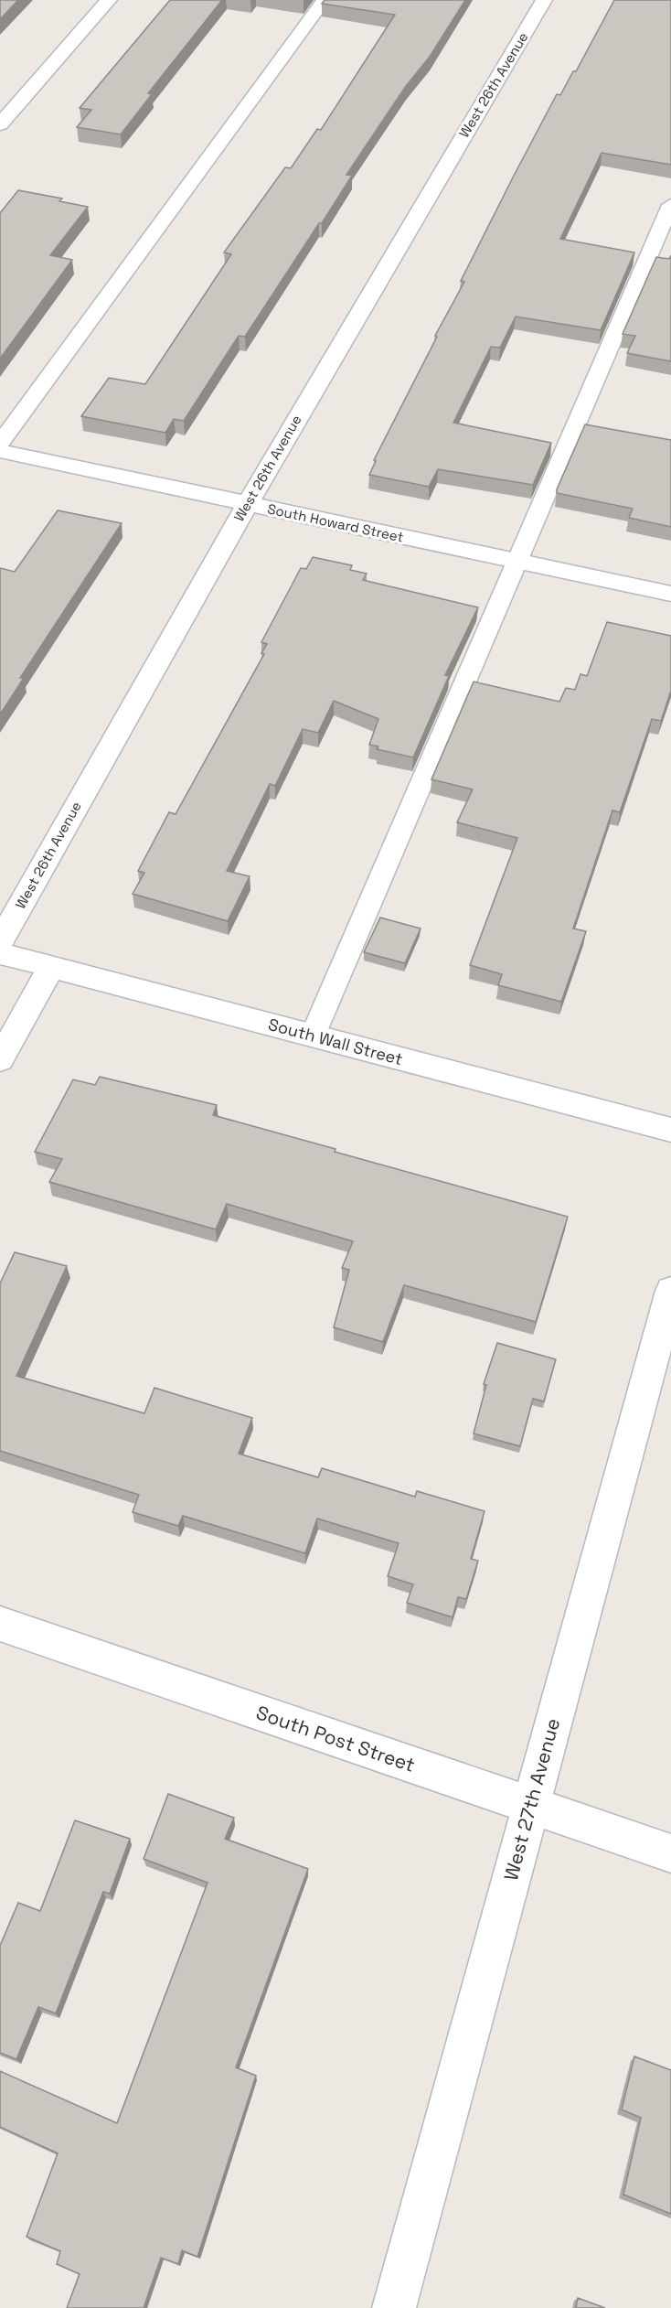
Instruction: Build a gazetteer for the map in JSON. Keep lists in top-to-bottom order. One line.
{"streets":{"street":["West 26th Avenue","South Howard Street","South Wall Street","South Post Street","West 27th Avenue"]},"crossings":[["West 26th Avenue","South Howard Street"],["South Post Street","West 27th Avenue"]]}
